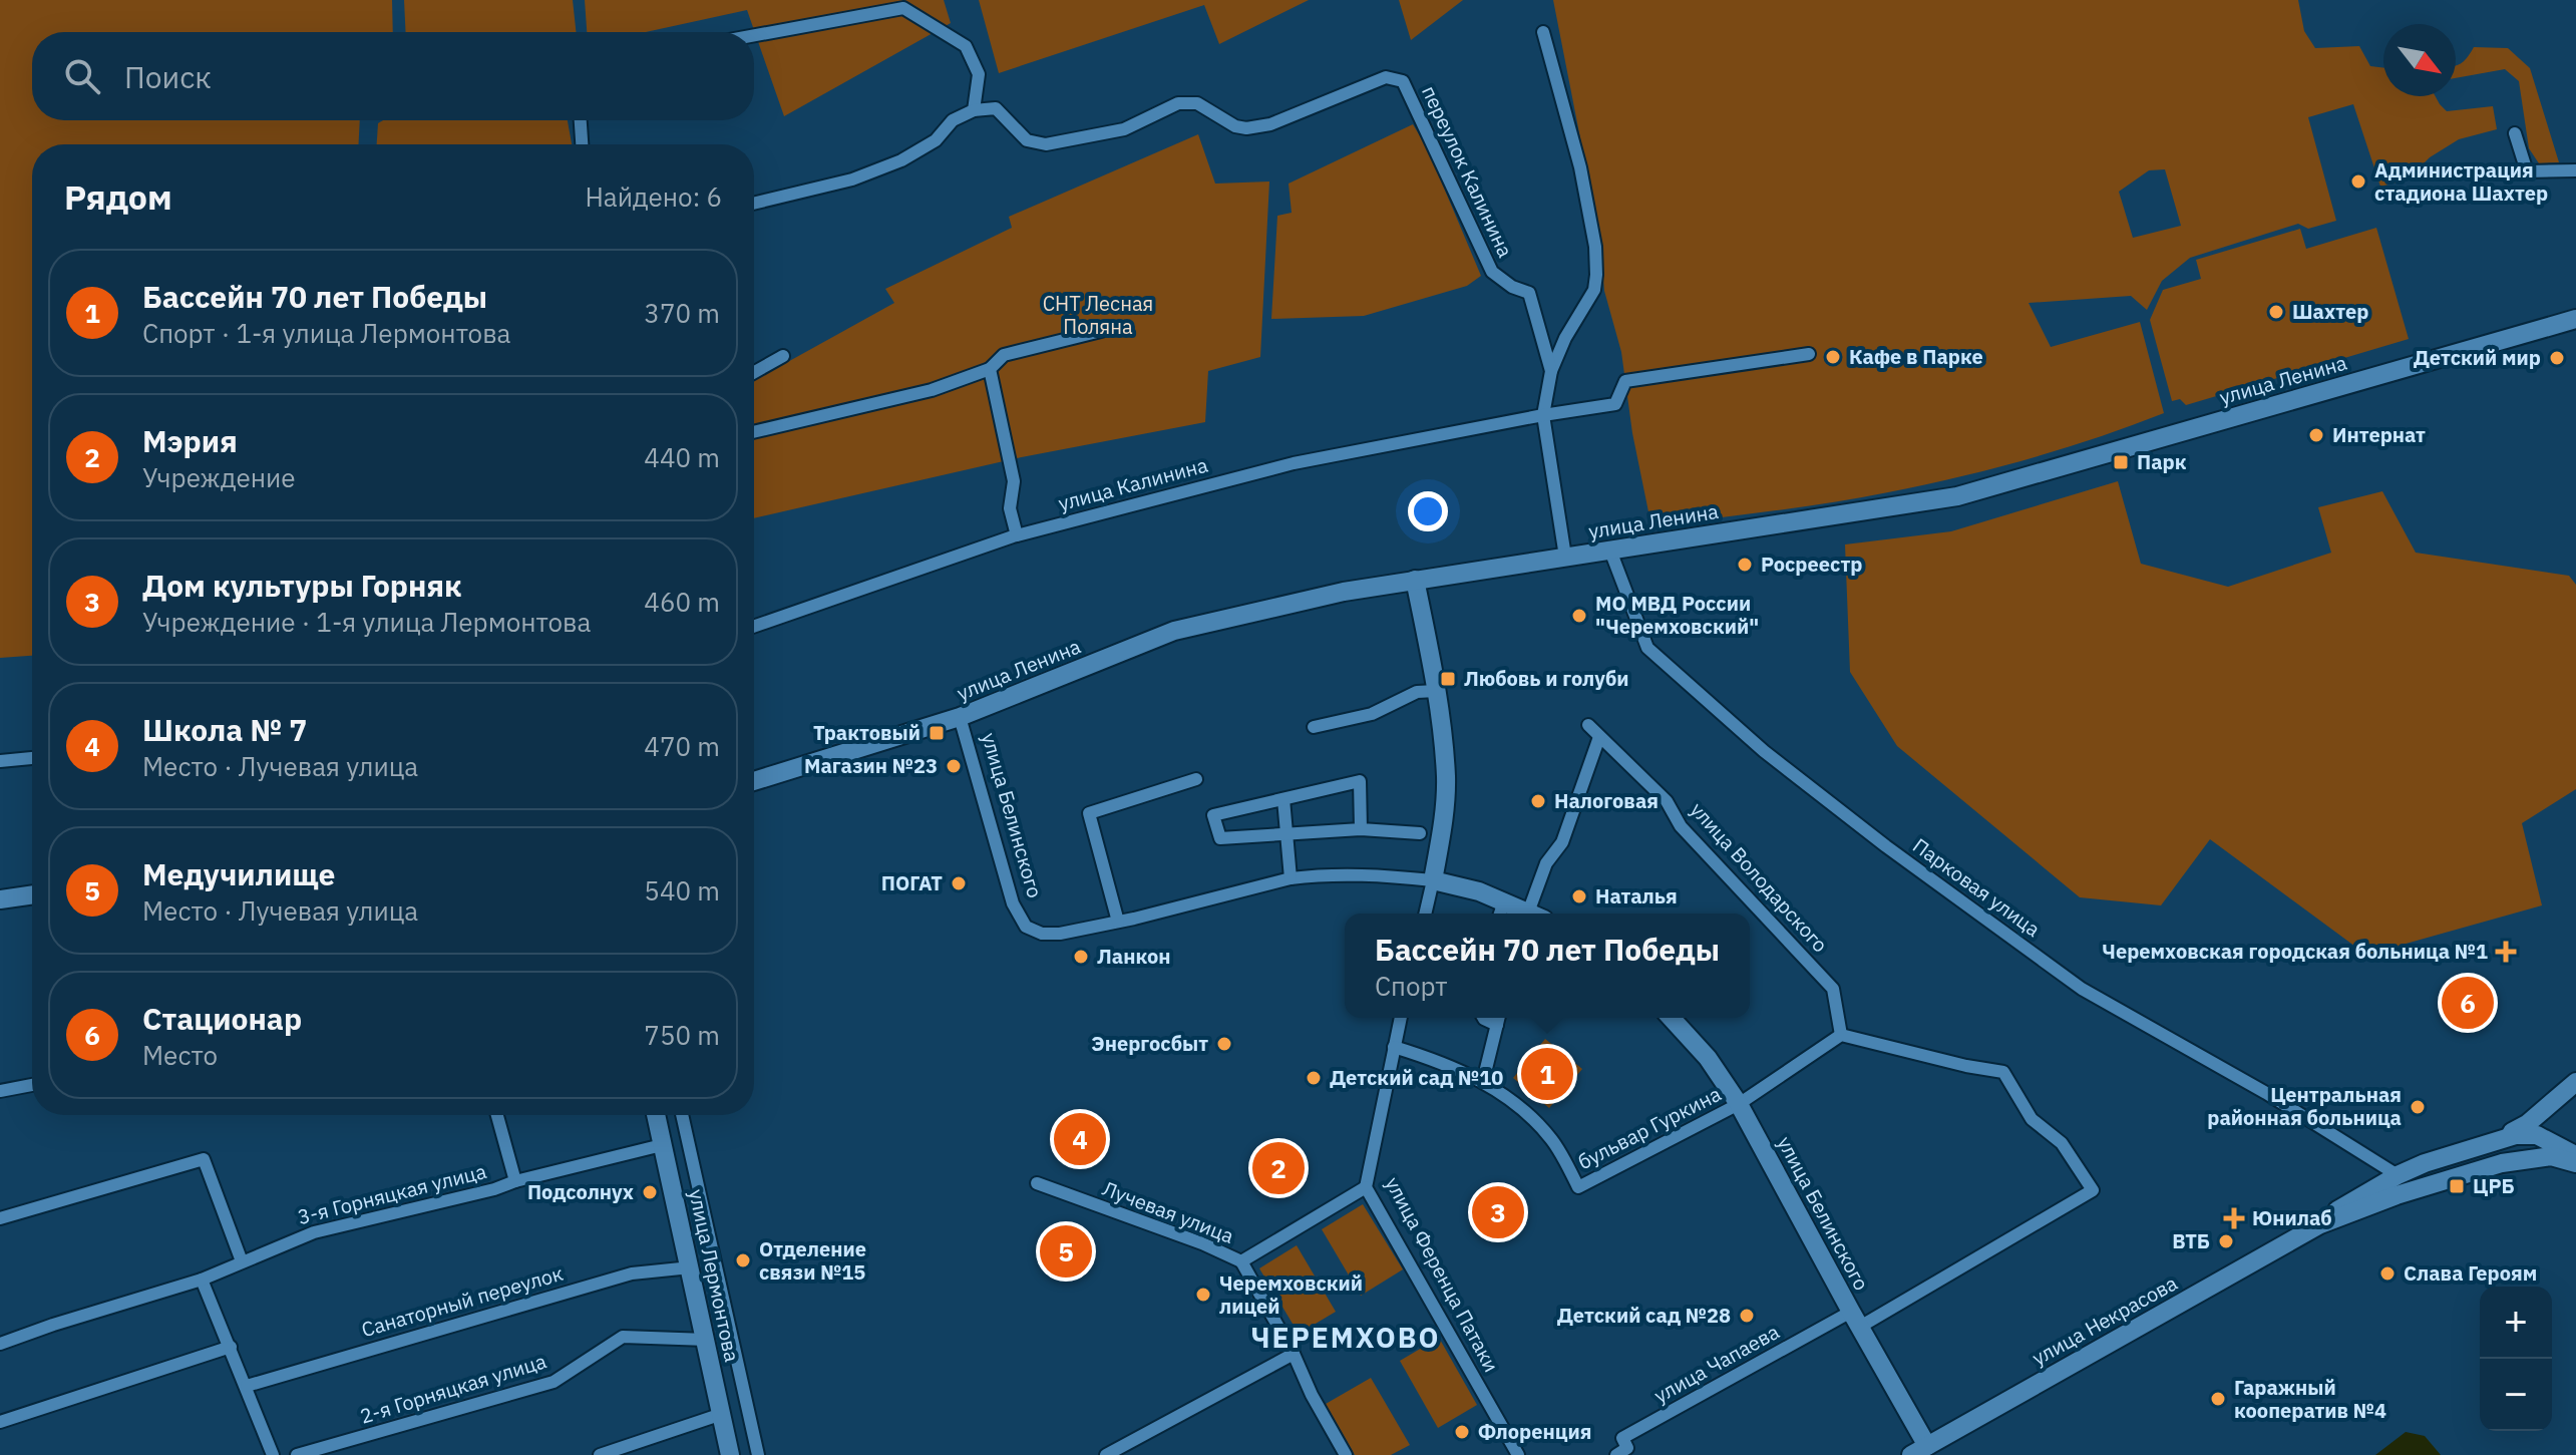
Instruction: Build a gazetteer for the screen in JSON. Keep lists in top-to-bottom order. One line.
{"streets":{"main road":["улица Ленина","улица Белинского","улица Лермонтова","улица Некрасова"],"street":["переулок Калинина","улица Калинина","улица Володарского","Парковая улица","бульвар Гуркина","3-я Горняцкая улица","Лучевая улица","улица Ференца Патаки","Санаторный переулок","улица Чапаева","2-я Горняцкая улица"]},"crossings":[["улица Ленина","улица Белинского"],["улица Ленина","Парковая улица"],["улица Белинского","бульвар Гуркина"],["улица Белинского","улица Некрасова"],["улица Белинского","улица Чапаева"],["улица Володарского","бульвар Гуркина"],["улица Володарского","улица Чапаева"],["Парковая улица","улица Некрасова"],["бульвар Гуркина","улица Чапаева"],["3-я Горняцкая улица","улица Лермонтова"],["улица Лермонтова","Санаторный переулок"],["улица Лермонтова","2-я Горняцкая улица"]],"districts":["ЧЕРЕМХОВО"],"parks":["СНТ Лесная Поляна"],"places":{"other":["Администрация стадиона Шахтер","Шахтер","Кафе в Парке","Детский мир","Интернат","Росреестр","МО МВД России \"Черемховский\"","Магазин №23","Налоговая","ПОГАТ","Наталья","Ланкон","Энергосбыт","Детский сад №10","Центральная районная больница","Подсолнух","ВТБ","Отделение связи №15","Слава Героям","Черемховский лицей","Детский сад №28","Гаражный кооператив №4","Флоренция"],"transit":["Парк","Любовь и голуби","Трактовый","ЦРБ"],"health":["Черемховская городская больница №1","Юнилаб"]},"north":"bottom right","page":{"search":"Поиск","heading":["Рядом","Найдено: 6"],"list":[{"mark":"1","name":"Бассейн 70 лет Победы","note":"Спорт · 1-я улица Лермонтова","value":"370 m"},{"mark":"2","name":"Мэрия","note":"Учреждение","value":"440 m"},{"mark":"3","name":"Дом культуры Горняк","note":"Учреждение · 1-я улица Лермонтова","value":"460 m"},{"mark":"4","name":"Школа № 7","note":"Место · Лучевая улица","value":"470 m"},{"mark":"5","name":"Медучилище","note":"Место · Лучевая улица","value":"540 m"},{"mark":"6","name":"Стационар","note":"Место","value":"750 m"}],"popup":["Бассейн 70 лет Победы","Спорт"],"pins":["6","1","4","2","3","5"],"map_buttons":["+","−"]}}
